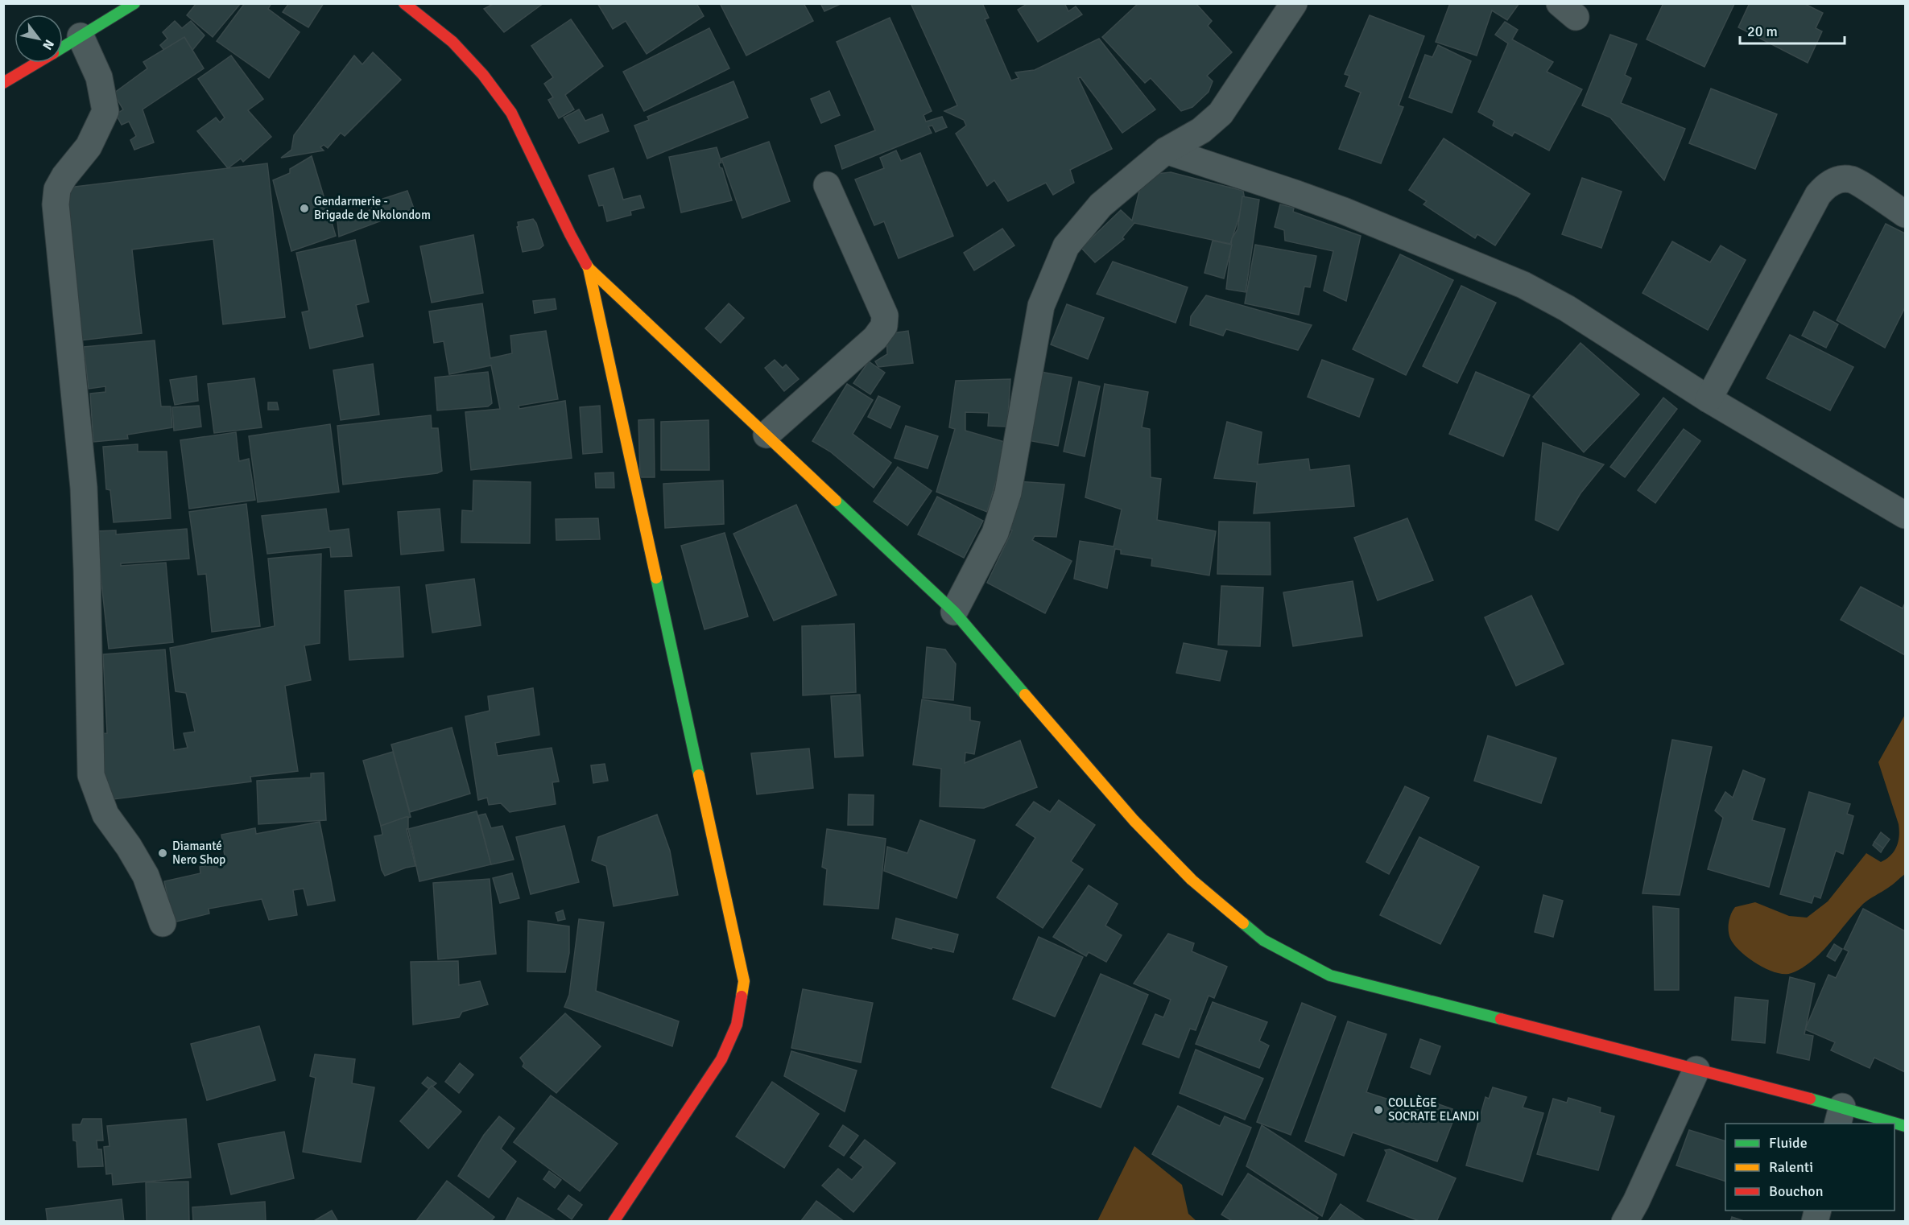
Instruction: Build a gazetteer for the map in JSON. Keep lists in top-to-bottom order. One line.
{"places":["Gendarmerie - Brigade de Nkolondom","Diamanté Nero Shop","COLLÈGE SOCRATE ELANDI"],"legend":["Fluide","Ralenti","Bouchon"],"scale_bar":"20 m","north":"bottom right"}
